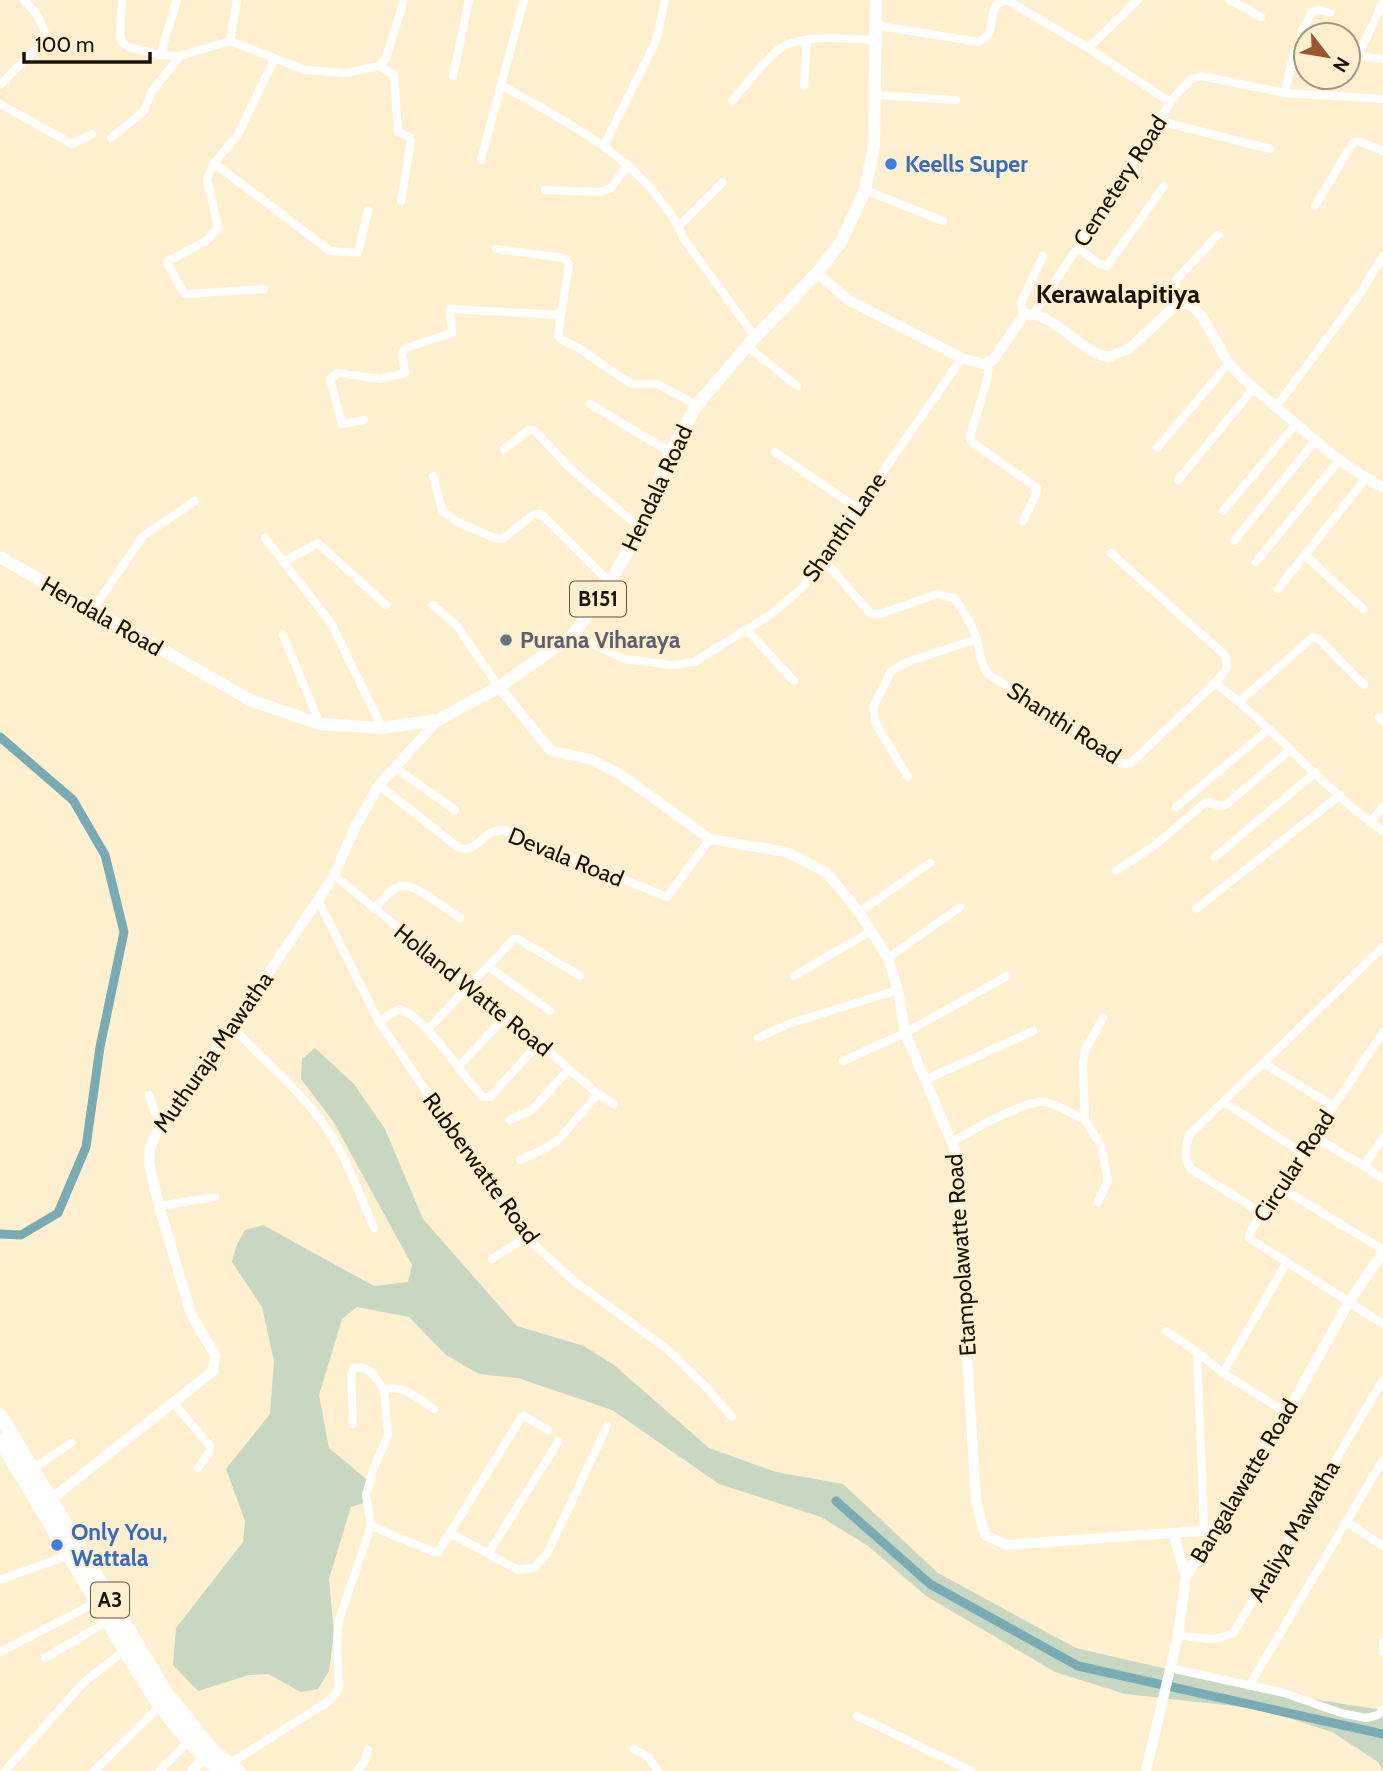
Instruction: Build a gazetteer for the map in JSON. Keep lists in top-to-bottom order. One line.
{"streets":{"highway":["A3"],"main road":["Hendala Road","B151"],"street":["Cemetery Road","Shanthi Lane","Shanthi Road","Devala Road","Holland Watte Road","Muthuraja Mawatha","Circular Road","Rubberwatte Road","Etampolawatte Road","Bangalawatte Road","Araliya Mawatha"]},"crossings":[["Cemetery Road","Hendala Road"],["Hendala Road","Shanthi Lane"],["Hendala Road","Muthuraja Mawatha"],["Hendala Road","Etampolawatte Road"],["Shanthi Lane","Shanthi Road"],["Devala Road","Muthuraja Mawatha"],["Devala Road","Etampolawatte Road"],["Holland Watte Road","Muthuraja Mawatha"],["Muthuraja Mawatha","Rubberwatte Road"],["Muthuraja Mawatha","A3"],["Circular Road","Bangalawatte Road"],["Etampolawatte Road","Bangalawatte Road"],["Bangalawatte Road","Araliya Mawatha"]],"districts":["Kerawalapitiya"],"places":["Keells Super","Purana Viharaya","Only You, Wattala"],"scale_bar":"100 m","north":"bottom right"}
